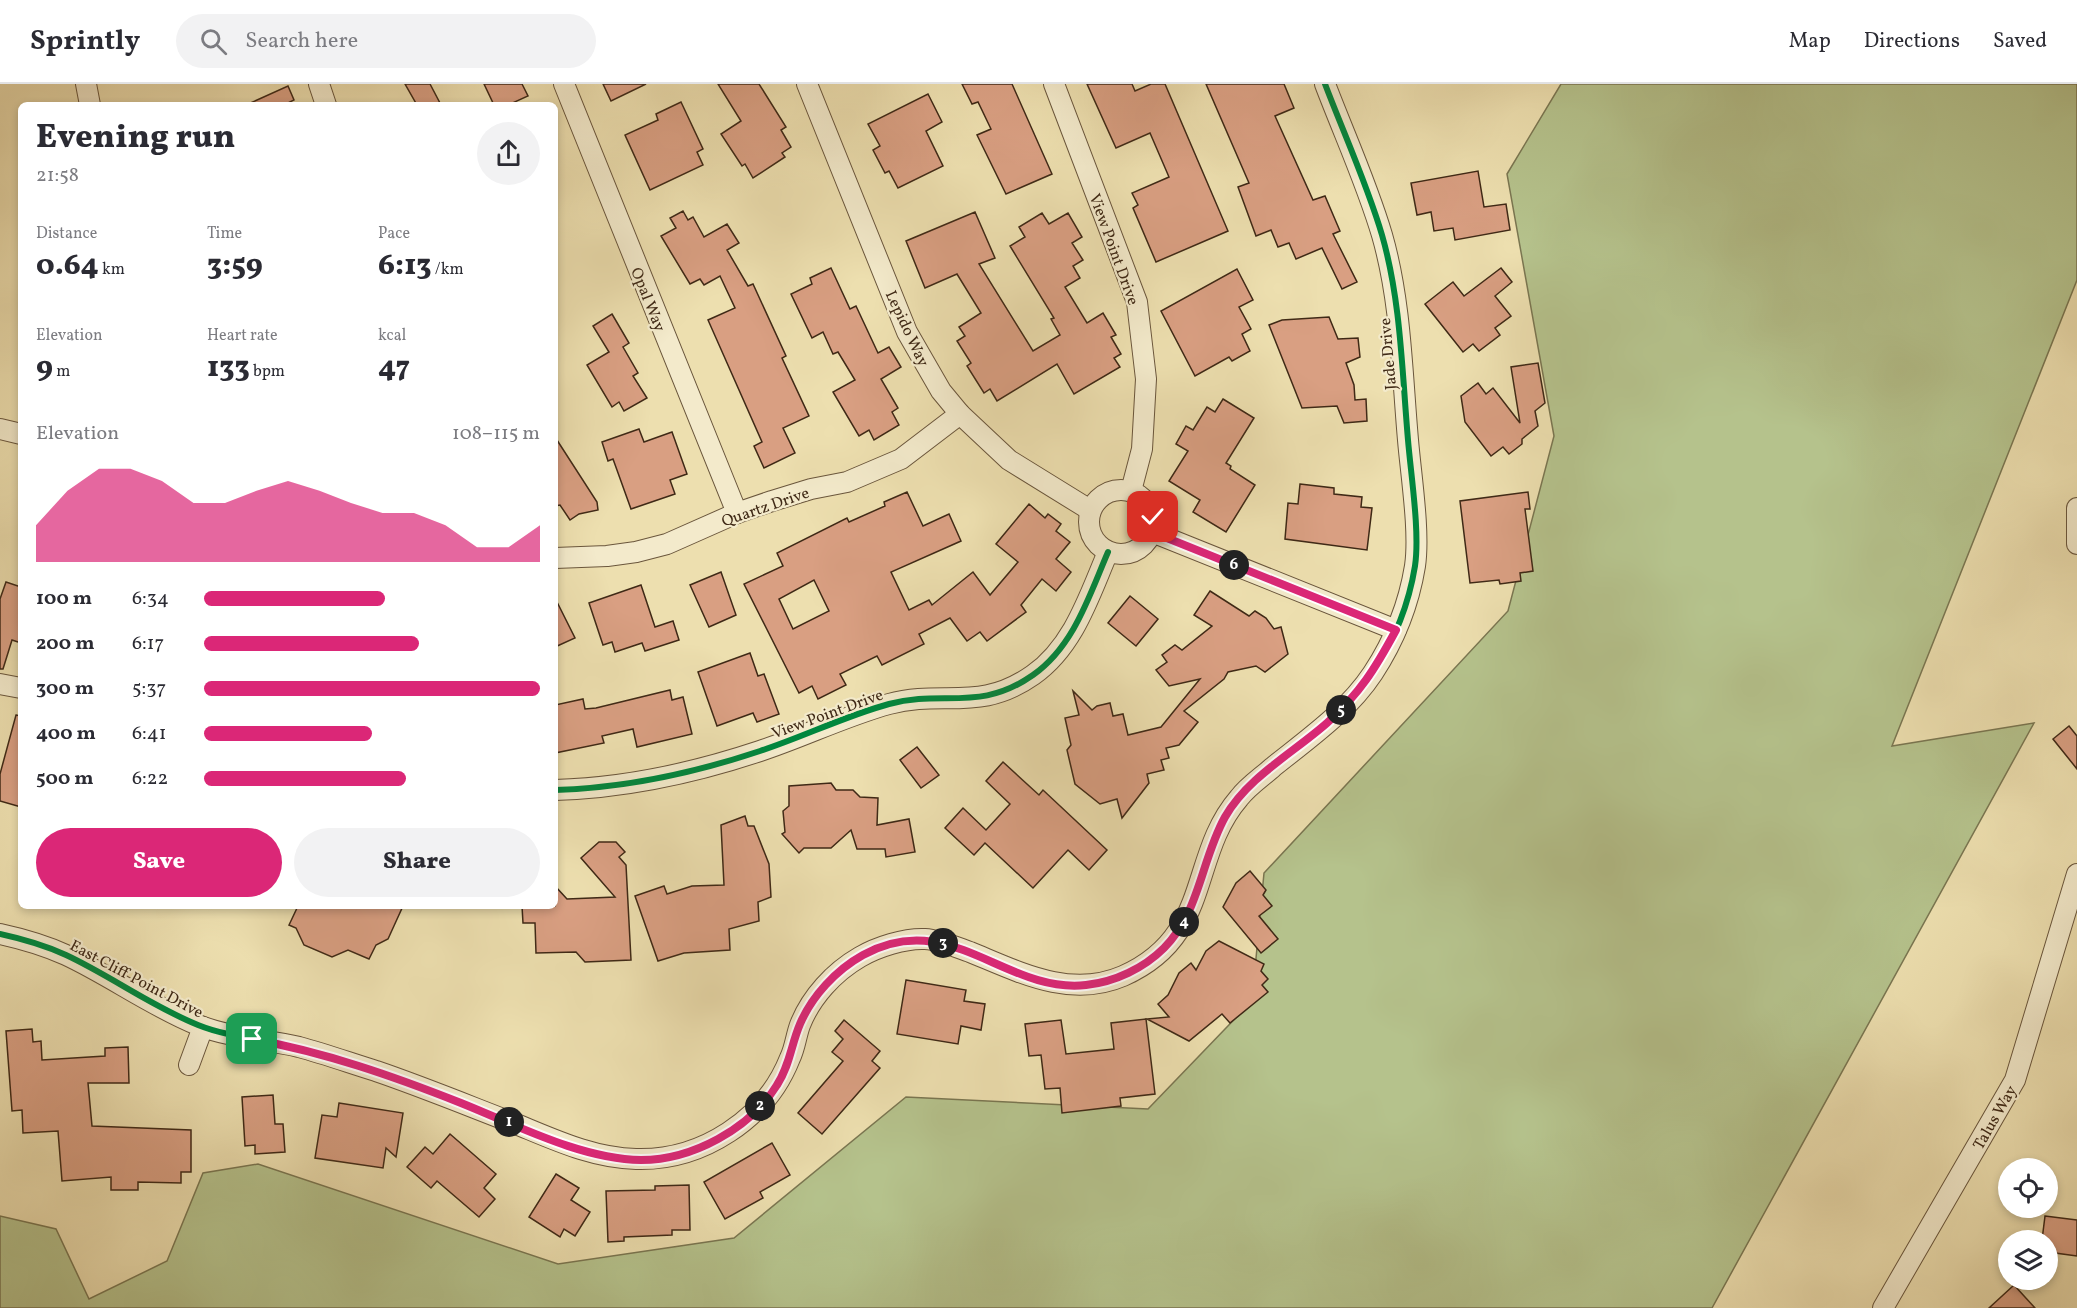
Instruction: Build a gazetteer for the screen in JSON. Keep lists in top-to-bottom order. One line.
{"streets":{"street":["View Point Drive","Opal Way","Lepido Way","Jade Drive","Quartz Drive","East Cliff Point Drive","Talus Way"]},"crossings":[["View Point Drive","Lepido Way"],["Opal Way","Quartz Drive"],["Lepido Way","Quartz Drive"],["Jade Drive","East Cliff Point Drive"]],"page":{"header":"Sprintly","search":"Search here","nav":["Map","Directions","Saved"],"heading":["Evening run","21:58"],"stats":[["Distance","0.64 km"],["Time","3:59"],["Pace","6:13 /km"],["Elevation","9 m"],["Heart rate","133 bpm"],["kcal","47"]],"chart":["Elevation","108–115 m"],"pins":["6","5","4","3","2","1"],"list":[{"name":"100 m","note":"6:34"},{"name":"200 m","note":"6:17"},{"name":"300 m","note":"5:37"},{"name":"400 m","note":"6:41"},{"name":"500 m","note":"6:22"}],"buttons":["Save","Share"]}}
